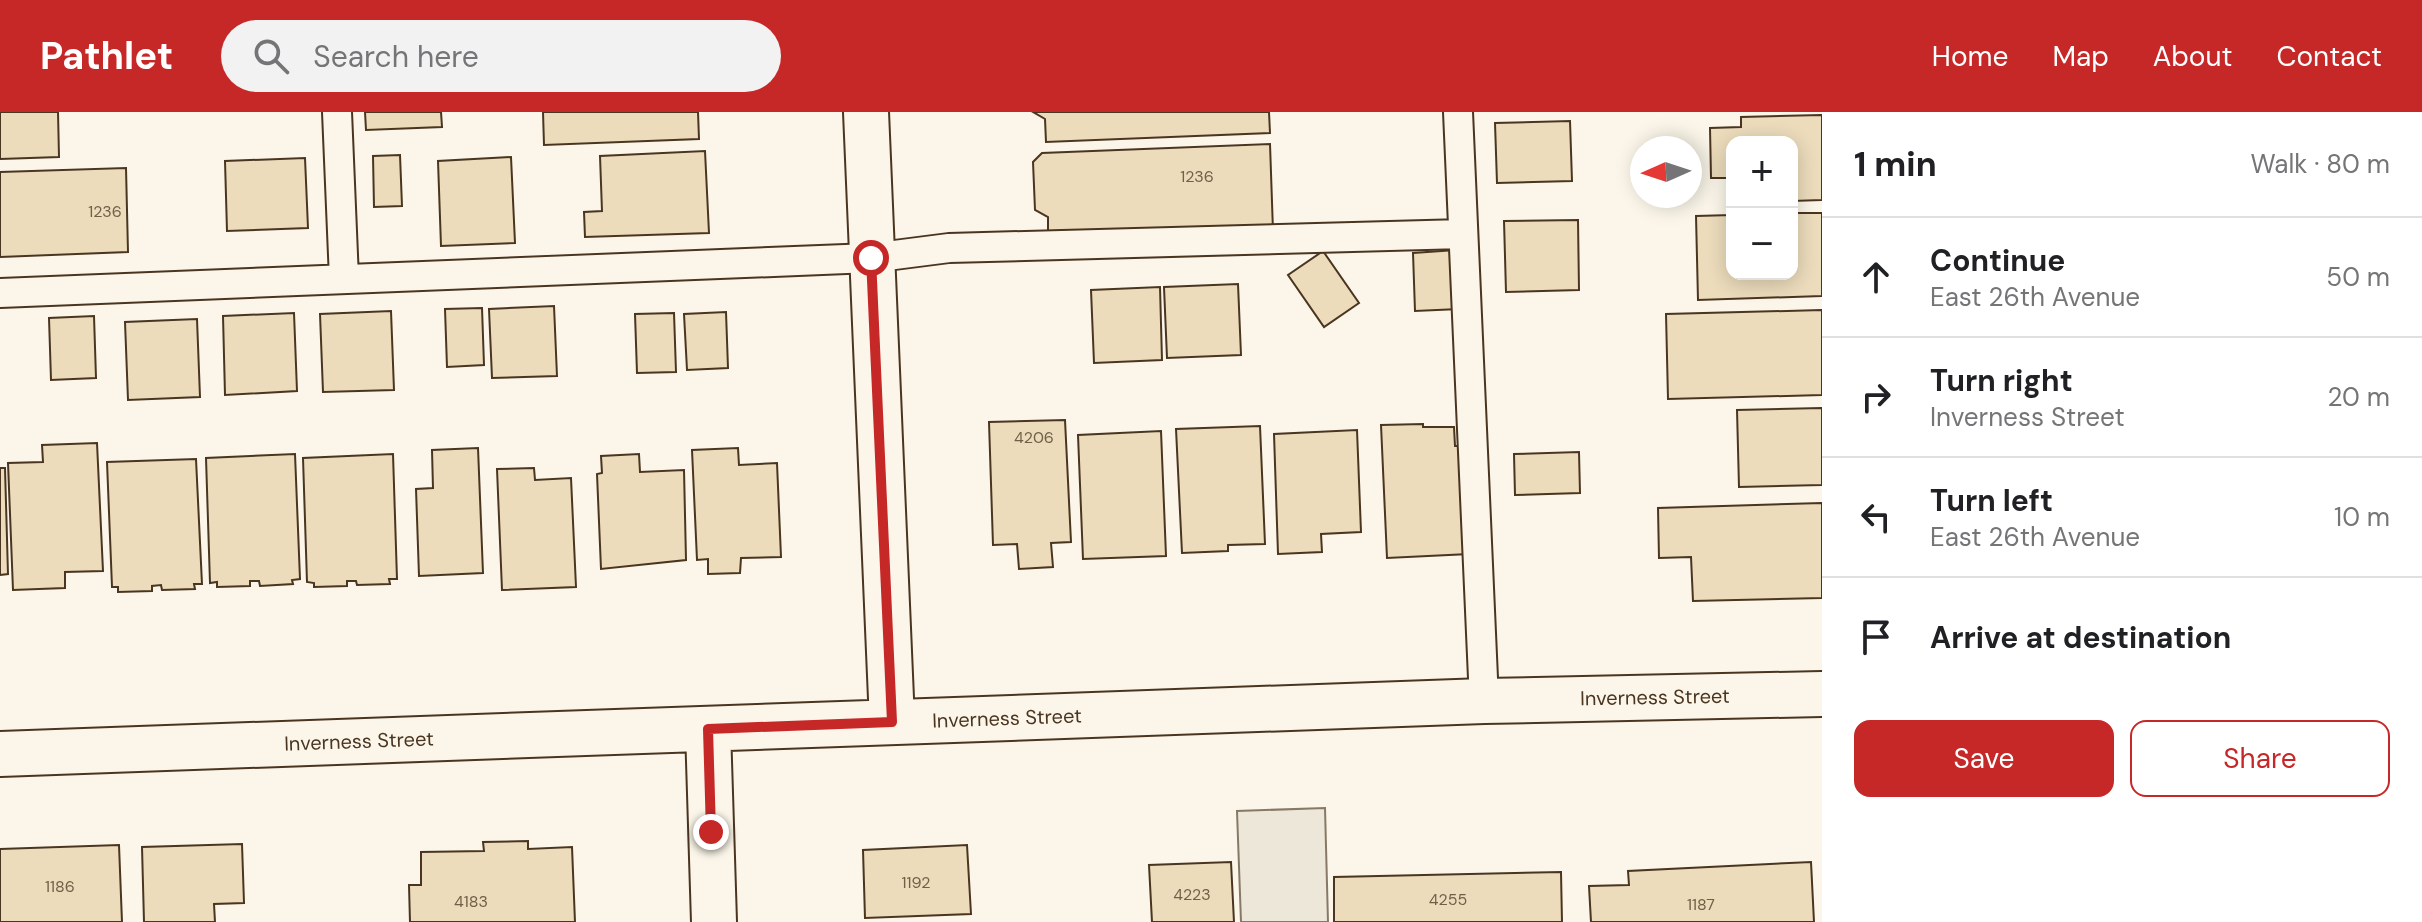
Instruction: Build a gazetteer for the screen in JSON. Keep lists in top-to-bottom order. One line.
{"streets":{"street":["Inverness Street"]},"house_numbers":["1236","1236","4206","1192","1186","4223","4255","4183","1187"],"north":"left","page":{"header":"Pathlet","search":"Search here","nav":["Home","Map","About","Contact"],"heading":["1 min","Walk · 80 m"],"map_buttons":["+","−"],"list":[["Continue","East 26th Avenue","50 m"],["Turn right","Inverness Street","20 m"],["Turn left","East 26th Avenue","10 m"],"Arrive at destination"],"buttons":["Save","Share"]}}
